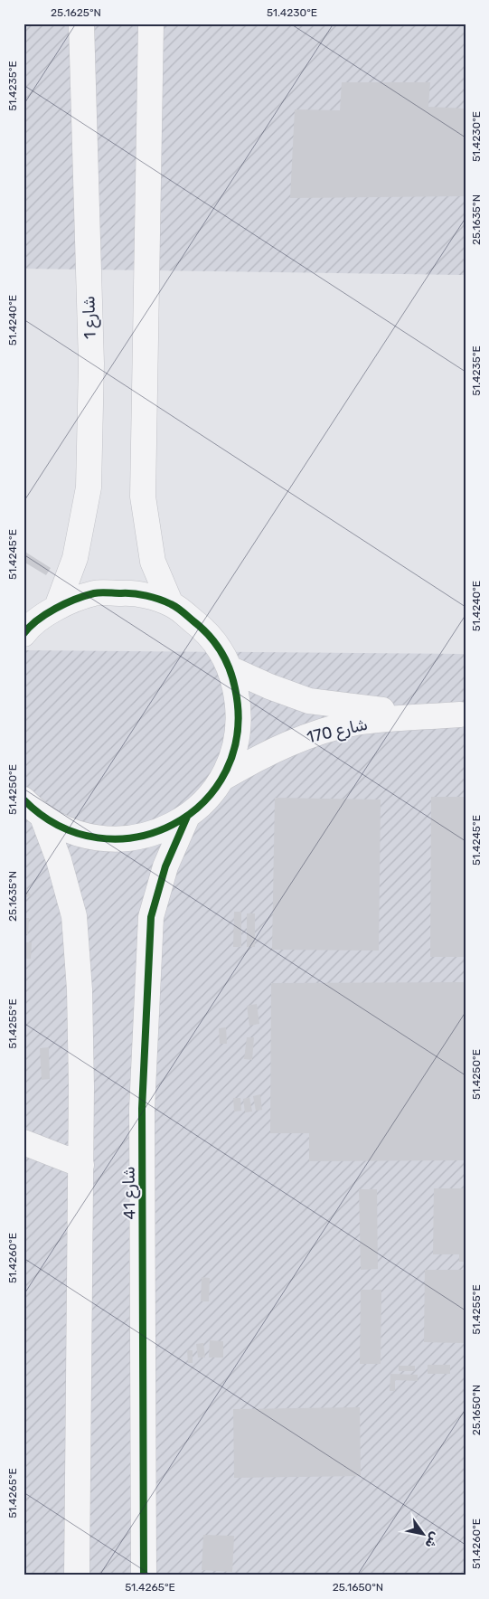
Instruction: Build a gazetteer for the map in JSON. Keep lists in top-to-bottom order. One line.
{"streets":{"street":["شارع 1","شارع 170","شارع 41"]},"north":"bottom right","coordinates":["25.1625°N","51.4230°E","51.4235°E","25.1635°N","51.4240°E","51.4245°E","51.4250°E","51.4255°E","51.4260°E","25.1650°N","51.4265°E"]}
